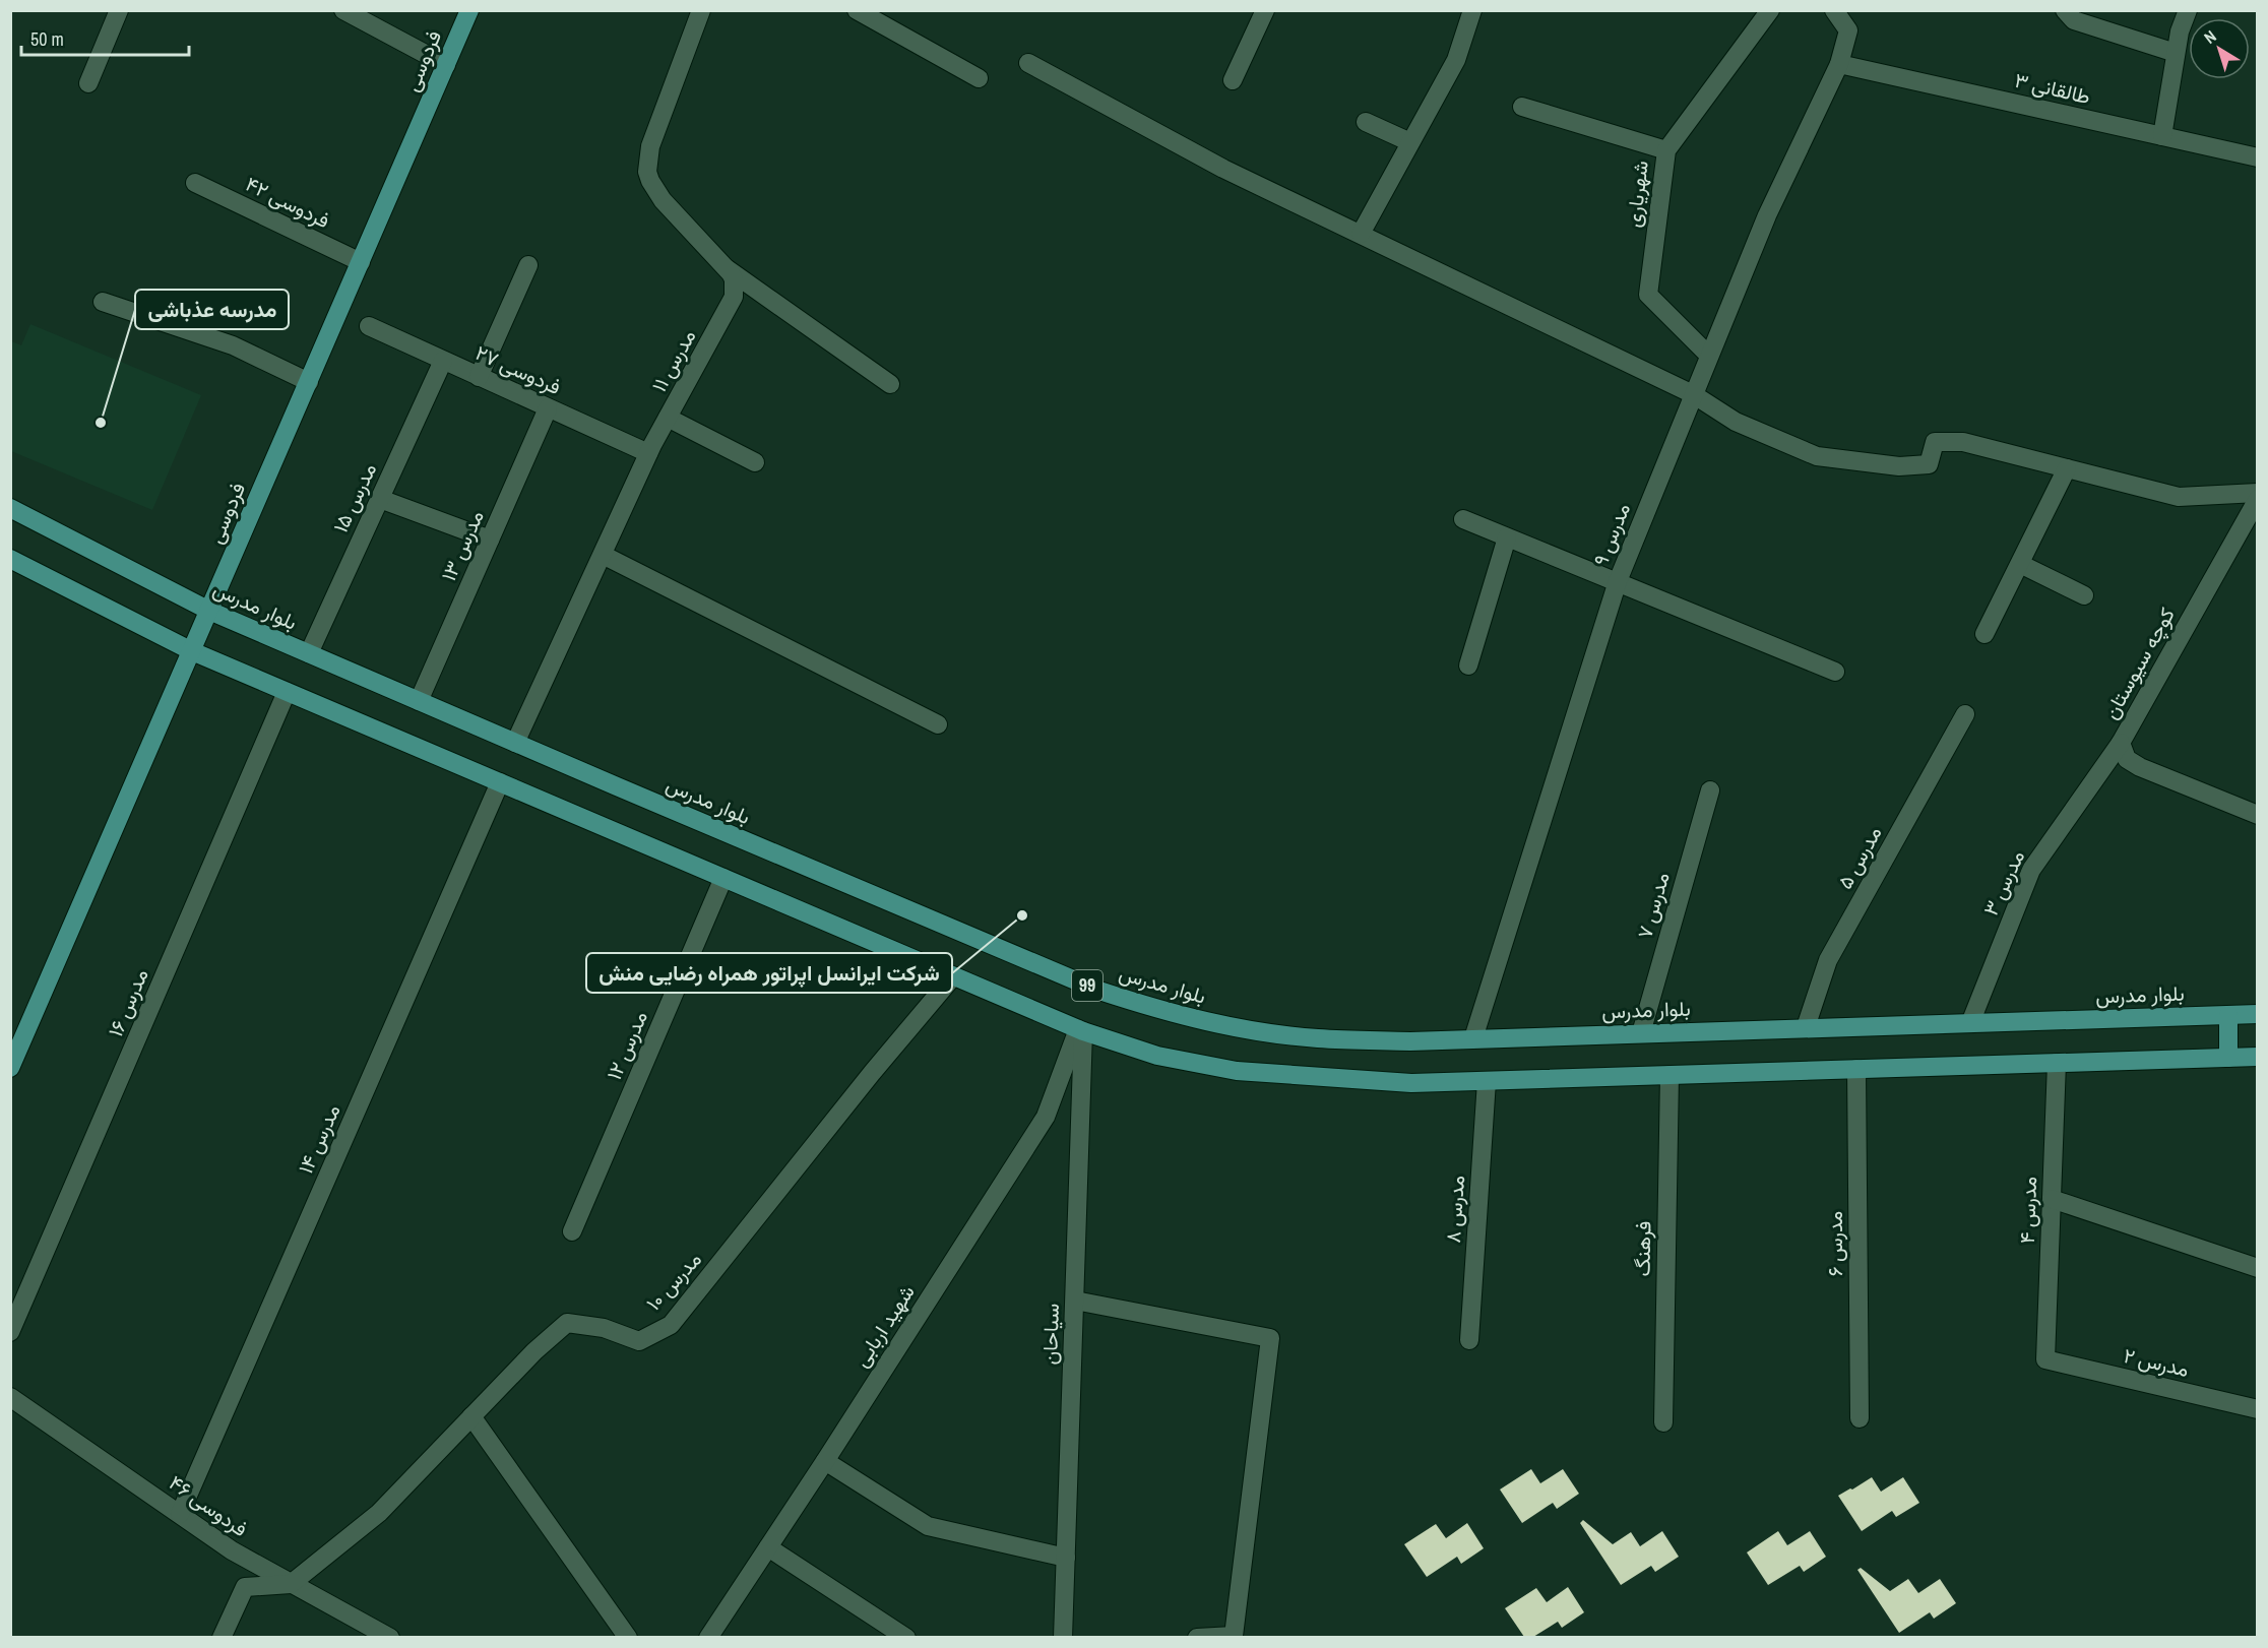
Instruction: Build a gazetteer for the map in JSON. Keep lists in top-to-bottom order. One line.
{"streets":{"main road":["فردوسی","بلوار مدرس","99"],"street":["طالقانی ۳","شهریاری","فردوسی ۴۲","مدرس ۱۱","فردوسی ۲۷","مدرس ۱۵","مدرس ۹","مدرس ۱۳","کوچه سیوستان","مدرس ۵","مدرس ۳","مدرس ۷","مدرس ۱۶","مدرس ۱۲","مدرس ۱۴","مدرس ۸","مدرس ۴","مدرس ۶","فرهنگ","مدرس ۱۰","شهید اربابی","سیاحان","مدرس ۲","فردوسی ۴۶"]},"crossings":[["فردوسی","فردوسی ۴۲"],["فردوسی","بلوار مدرس"],["فردوسی","99"],["طالقانی ۳","مدرس ۹"],["شهریاری","مدرس ۹"],["مدرس ۱۱","فردوسی ۲۷"],["مدرس ۱۱","بلوار مدرس"],["فردوسی ۲۷","مدرس ۱۵"],["فردوسی ۲۷","مدرس ۱۳"],["مدرس ۱۵","بلوار مدرس"],["مدرس ۹","بلوار مدرس"],["مدرس ۱۳","بلوار مدرس"],["بلوار مدرس","مدرس ۵"],["بلوار مدرس","مدرس ۳"],["بلوار مدرس","مدرس ۷"],["کوچه سیوستان","مدرس ۳"],["99","مدرس ۱۶"],["99","مدرس ۱۲"],["99","مدرس ۱۴"],["99","مدرس ۸"],["99","مدرس ۴"],["99","مدرس ۶"],["99","فرهنگ"],["99","مدرس ۱۰"],["99","شهید اربابی"],["99","سیاحان"],["مدرس ۱۴","فردوسی ۴۶"],["مدرس ۴","مدرس ۲"],["مدرس ۱۰","فردوسی ۴۶"],["شهید اربابی","سیاحان"]],"places":["مدرسه عذباشی","شرکت ایرانسل اپراتور همراه رضایی منش"],"scale_bar":"50 m","north":"top left"}
